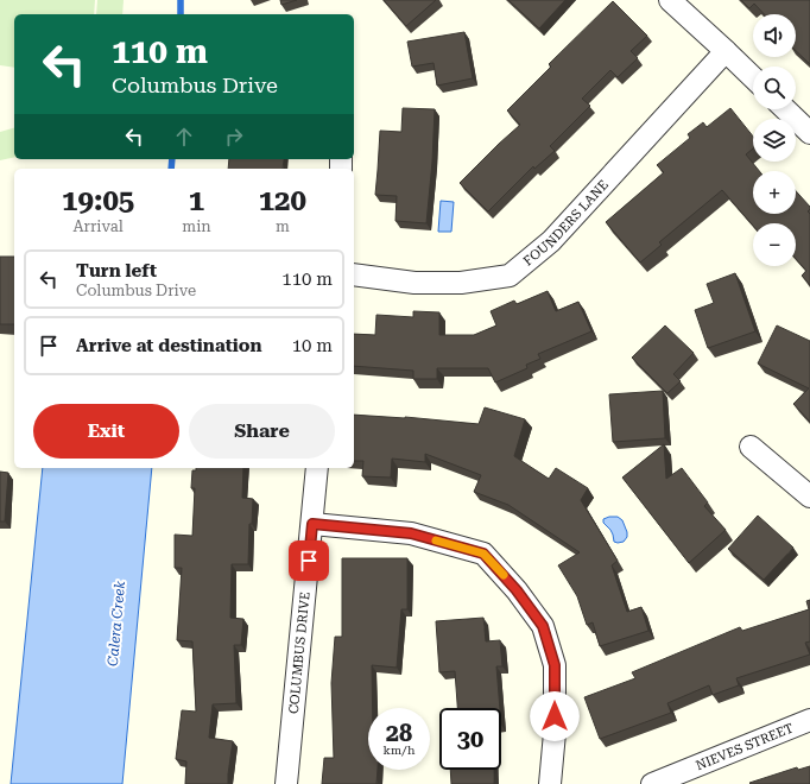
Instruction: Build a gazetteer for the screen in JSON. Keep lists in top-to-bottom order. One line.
{"streets":{"street":["FOUNDERS LANE","COLUMBUS DRIVE","NIEVES STREET"]},"water":["Calera Creek"],"page":{"map_buttons":["+","−"],"turn":["110 m","Columbus Drive"],"eta":["19:05","Arrival","1","min","120","m"],"list":[{"name":"Turn left","note":"Columbus Drive","value":"110 m"},{"name":"Arrive at destination","value":"10 m"}],"buttons":["Exit","Share"],"speed":"28 km/h","limit":"30"}}
